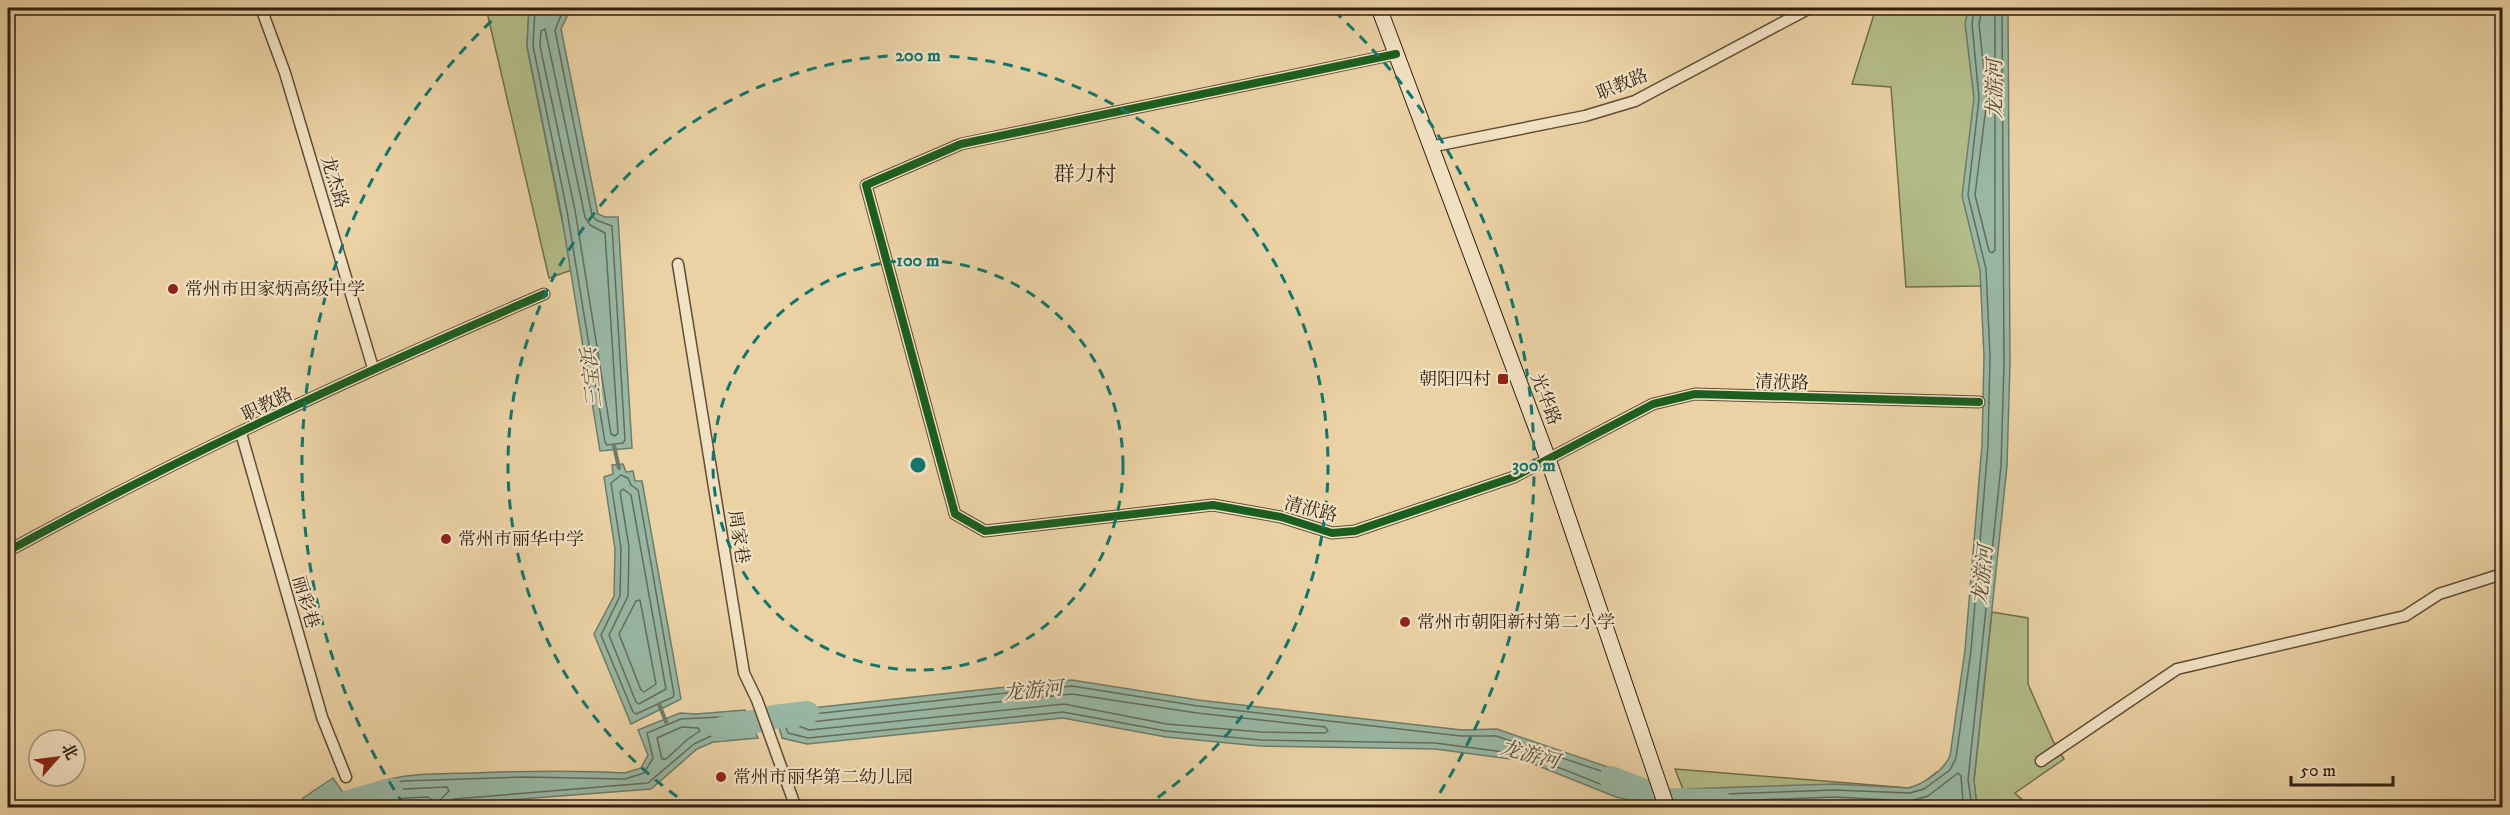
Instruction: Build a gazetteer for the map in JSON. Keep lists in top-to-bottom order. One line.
{"streets":{"main road":["光华路"],"street":["职教路","龙杰路","清洑路","周家巷","丽彩巷"]},"crossings":[["职教路","龙杰路"],["职教路","光华路"],["职教路","丽彩巷"],["清洑路","光华路"]],"districts":["群力村"],"water":["龙游河","三宝浜"],"places":{"other":["常州市田家炳高级中学","常州市丽华中学","常州市朝阳新村第二小学","常州市丽华第二幼儿园"],"transit":["朝阳四村"]},"scale_bar":"50 m","north":"top right","rings":["200 m","100 m","300 m"]}
